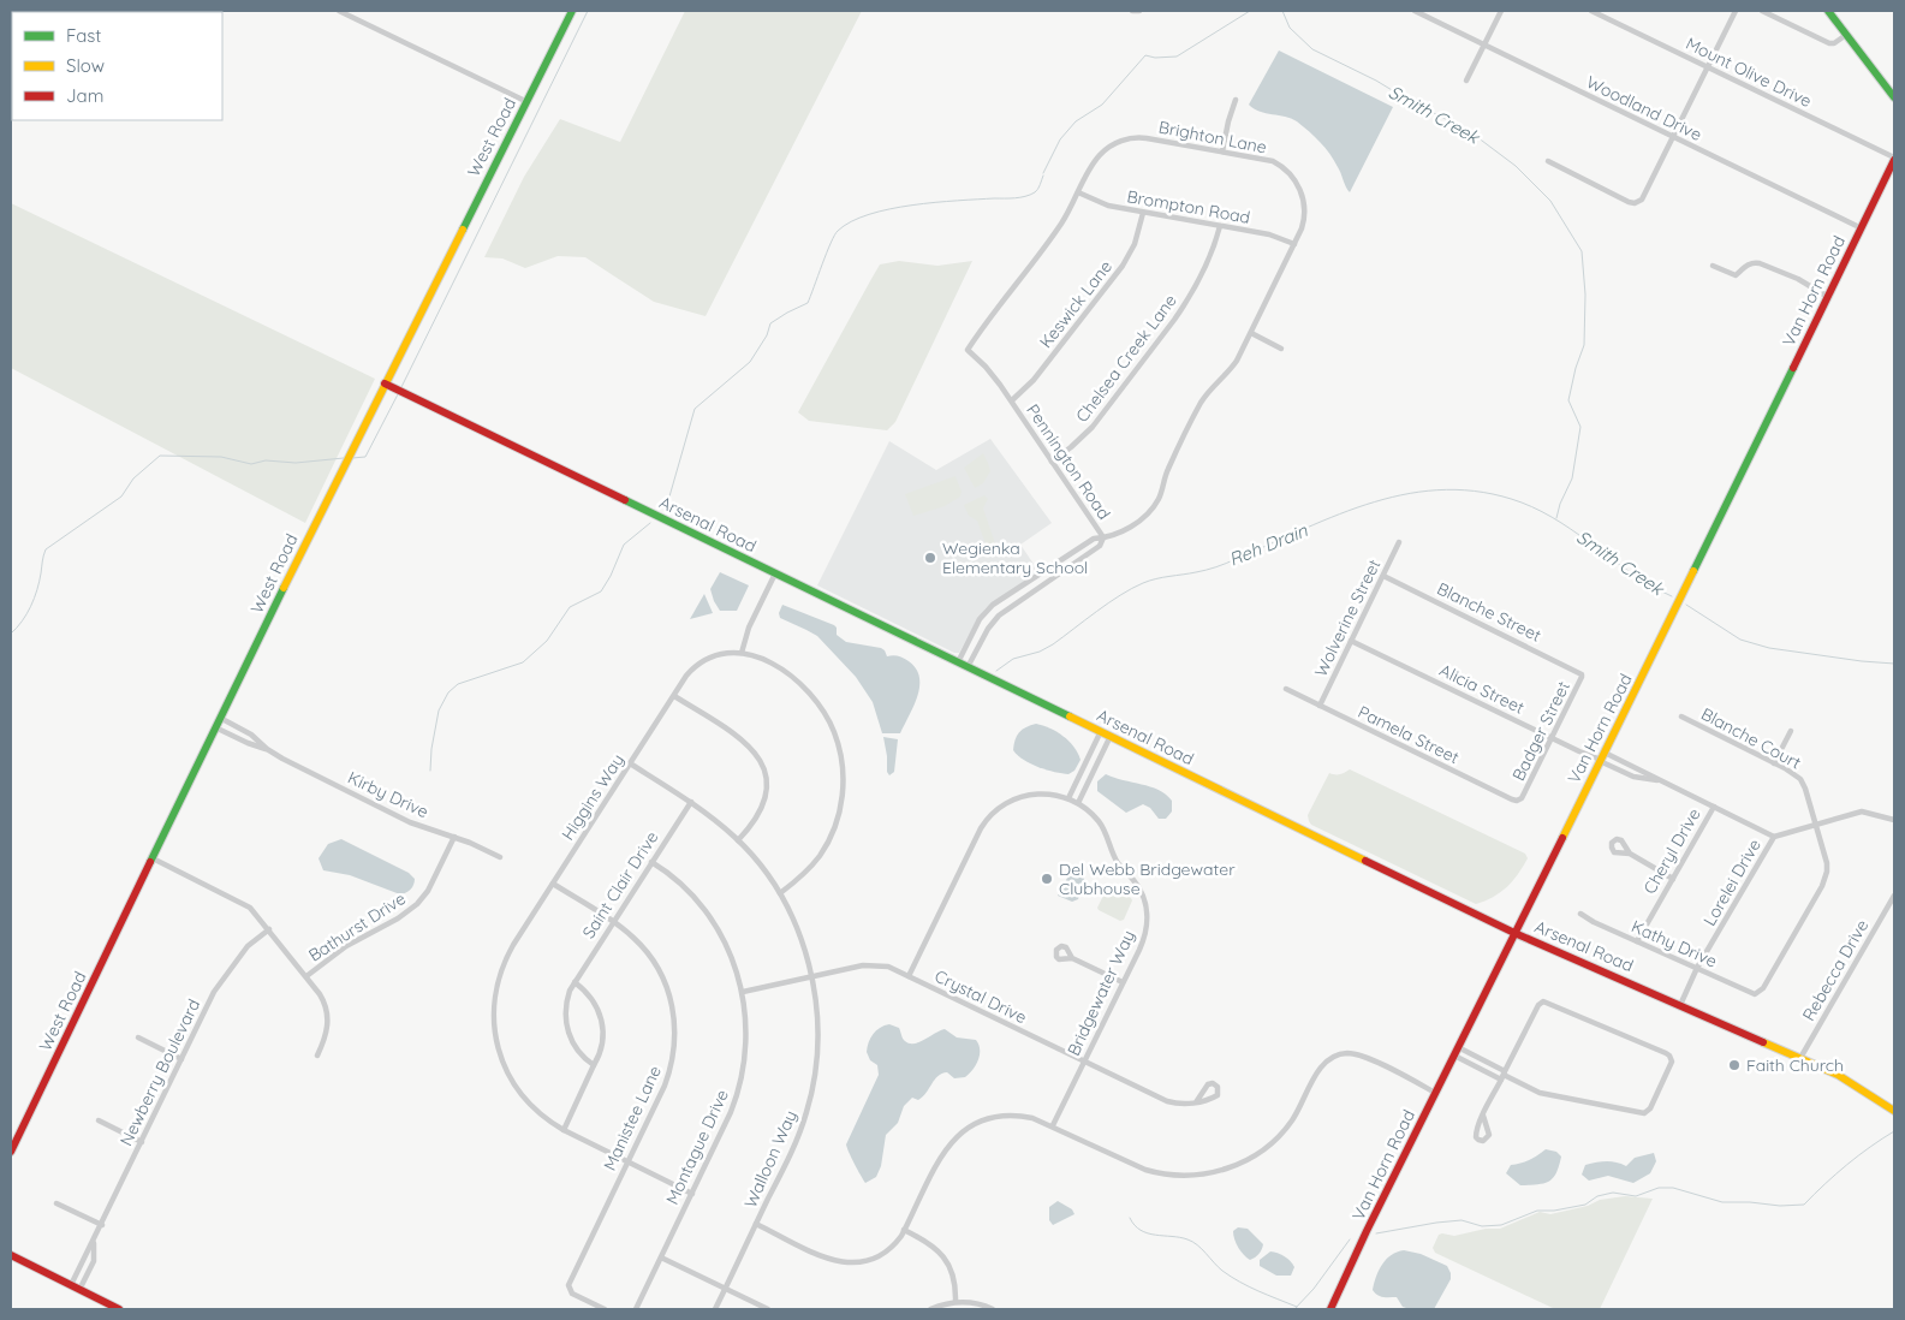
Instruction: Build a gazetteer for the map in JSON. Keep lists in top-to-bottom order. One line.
{"streets":{"street":["Mount Olive Drive","Woodland Drive","West Road","Brighton Lane","Brompton Road","Van Horn Road","Keswick Lane","Chelsea Creek Lane","Pennington Road","Arsenal Road","Blanche Street","Wolverine Street","Alicia Street","Badger Street","Pamela Street","Blanche Court","Kirby Drive","Higgins Way","Cheryl Drive","Lorelei Drive","Saint Clair Drive","Bathurst Drive","Kathy Drive","Rebecca Drive","Bridgewater Way","Crystal Drive","Newberry Boulevard","Manistee Lane","Montague Drive","Walloon Way"]},"crossings":[["Mount Olive Drive","Van Horn Road"],["Woodland Drive","Van Horn Road"],["West Road","Arsenal Road"],["West Road","Kirby Drive"],["Brighton Lane","Brompton Road"],["Brighton Lane","Keswick Lane"],["Brighton Lane","Pennington Road"],["Brighton Lane","Arsenal Road"],["Brompton Road","Keswick Lane"],["Brompton Road","Chelsea Creek Lane"],["Van Horn Road","Arsenal Road"],["Van Horn Road","Alicia Street"],["Keswick Lane","Pennington Road"],["Chelsea Creek Lane","Pennington Road"],["Arsenal Road","Lorelei Drive"],["Arsenal Road","Rebecca Drive"],["Blanche Street","Wolverine Street"],["Blanche Street","Badger Street"],["Wolverine Street","Alicia Street"],["Wolverine Street","Pamela Street"],["Alicia Street","Badger Street"],["Alicia Street","Cheryl Drive"],["Alicia Street","Lorelei Drive"],["Badger Street","Pamela Street"],["Blanche Court","Kathy Drive"],["Kirby Drive","Bathurst Drive"],["Higgins Way","Manistee Lane"],["Higgins Way","Montague Drive"],["Higgins Way","Walloon Way"],["Cheryl Drive","Kathy Drive"],["Lorelei Drive","Kathy Drive"],["Saint Clair Drive","Manistee Lane"],["Saint Clair Drive","Montague Drive"],["Saint Clair Drive","Walloon Way"],["Bridgewater Way","Crystal Drive"],["Crystal Drive","Montague Drive"],["Crystal Drive","Walloon Way"]],"water":["Smith Creek","Reh Drain"],"places":["Wegienka Elementary School","Del Webb Bridgewater Clubhouse","Faith Church"],"legend":["Fast","Slow","Jam"]}
